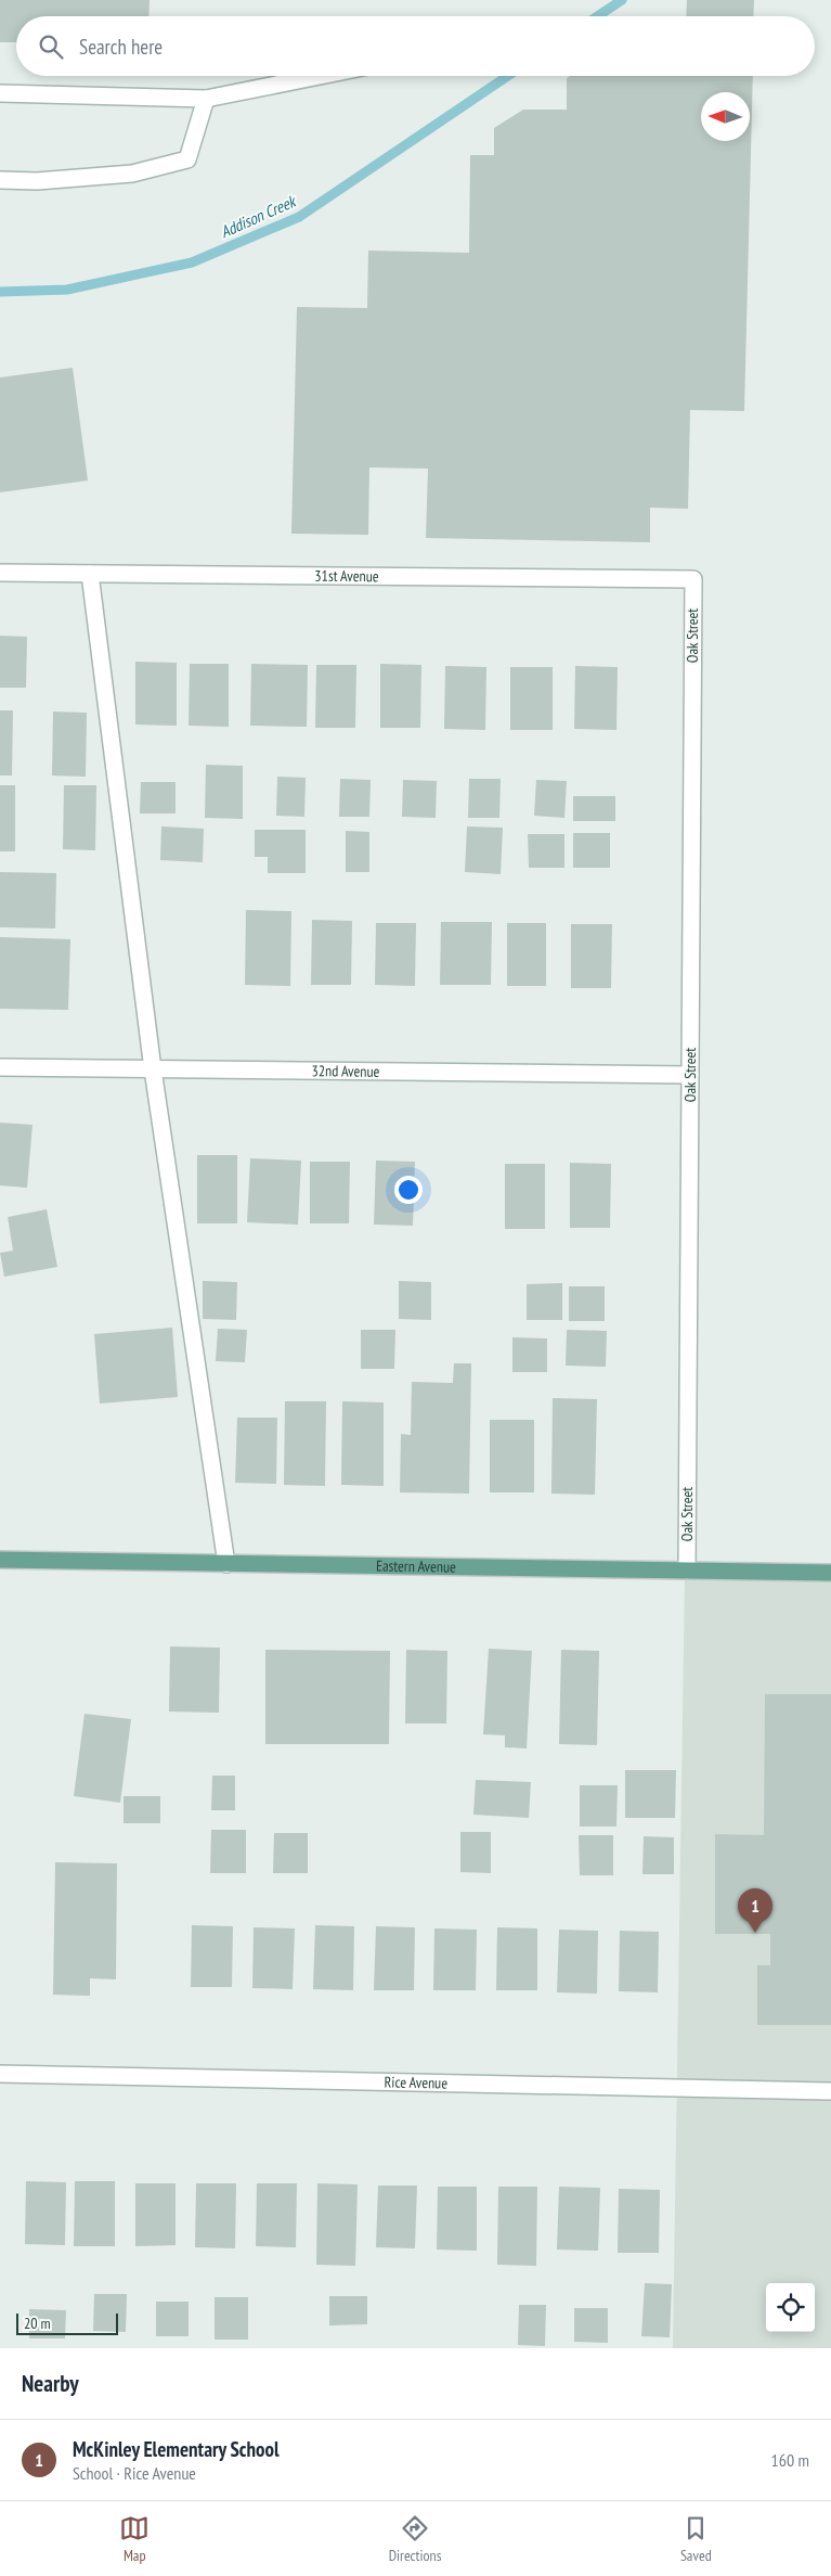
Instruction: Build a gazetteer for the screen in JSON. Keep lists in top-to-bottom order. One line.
{"streets":{"main road":["Eastern Avenue"],"street":["31st Avenue","Oak Street","32nd Avenue","Rice Avenue"]},"crossings":[["31st Avenue","Oak Street"],["Oak Street","32nd Avenue"],["Oak Street","Eastern Avenue"]],"water":["Addison Creek"],"scale_bar":"20 m","north":"left","page":{"search":"Search here","pins":"1","scale":"20 m","heading":"Nearby","list":[{"mark":"1","name":"McKinley Elementary School","note":"School · Rice Avenue","value":"160 m"}],"nav":["Map","Directions","Saved"]}}
